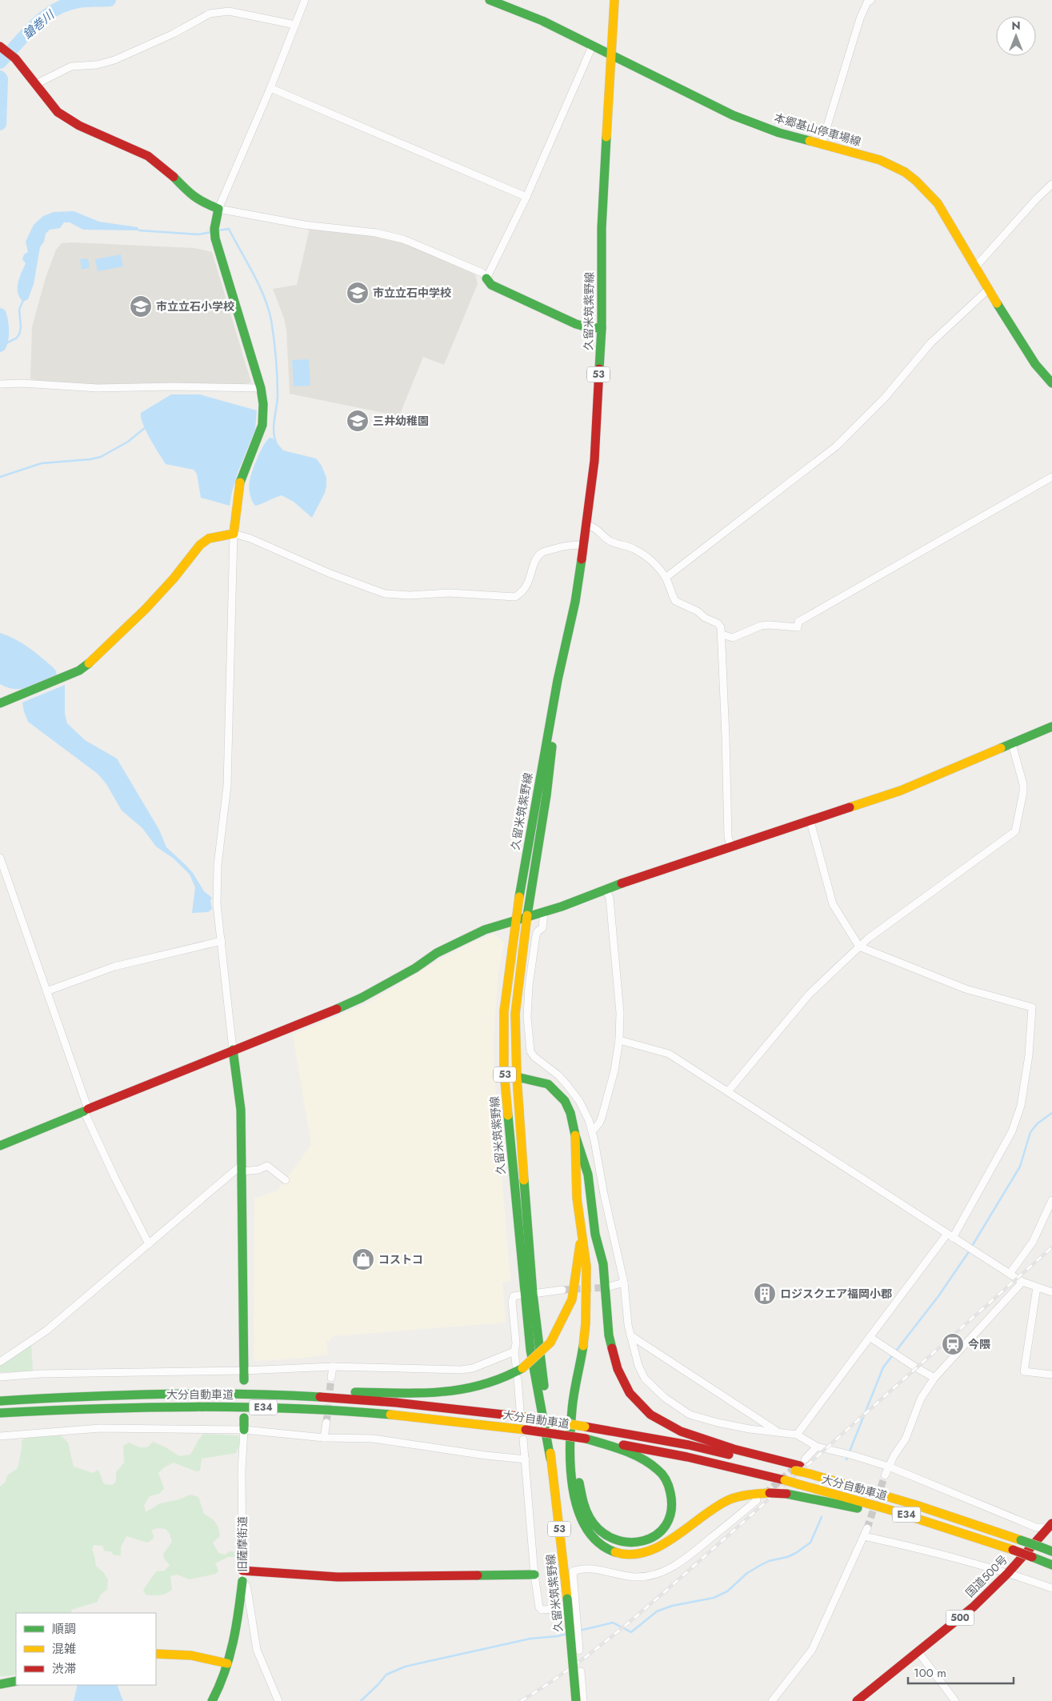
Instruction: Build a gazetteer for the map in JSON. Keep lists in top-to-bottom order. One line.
{"streets":{"main road":["本郷基山停車場線","久留米筑紫野線","53","大分自動車道","E34","国道500号","500"],"street":["旧薩摩街道"]},"crossings":[["本郷基山停車場線","久留米筑紫野線"]],"water":["鎗巻川"],"places":{"school or university":["市立立石中学校","市立立石小学校","三井幼稚園"],"shop":["コストコ"],"building":["ロジスクエア福岡小郡"],"station":["今隈"]},"legend":["順調","混雑","渋滞"],"scale_bar":"100 m","north":"top"}
